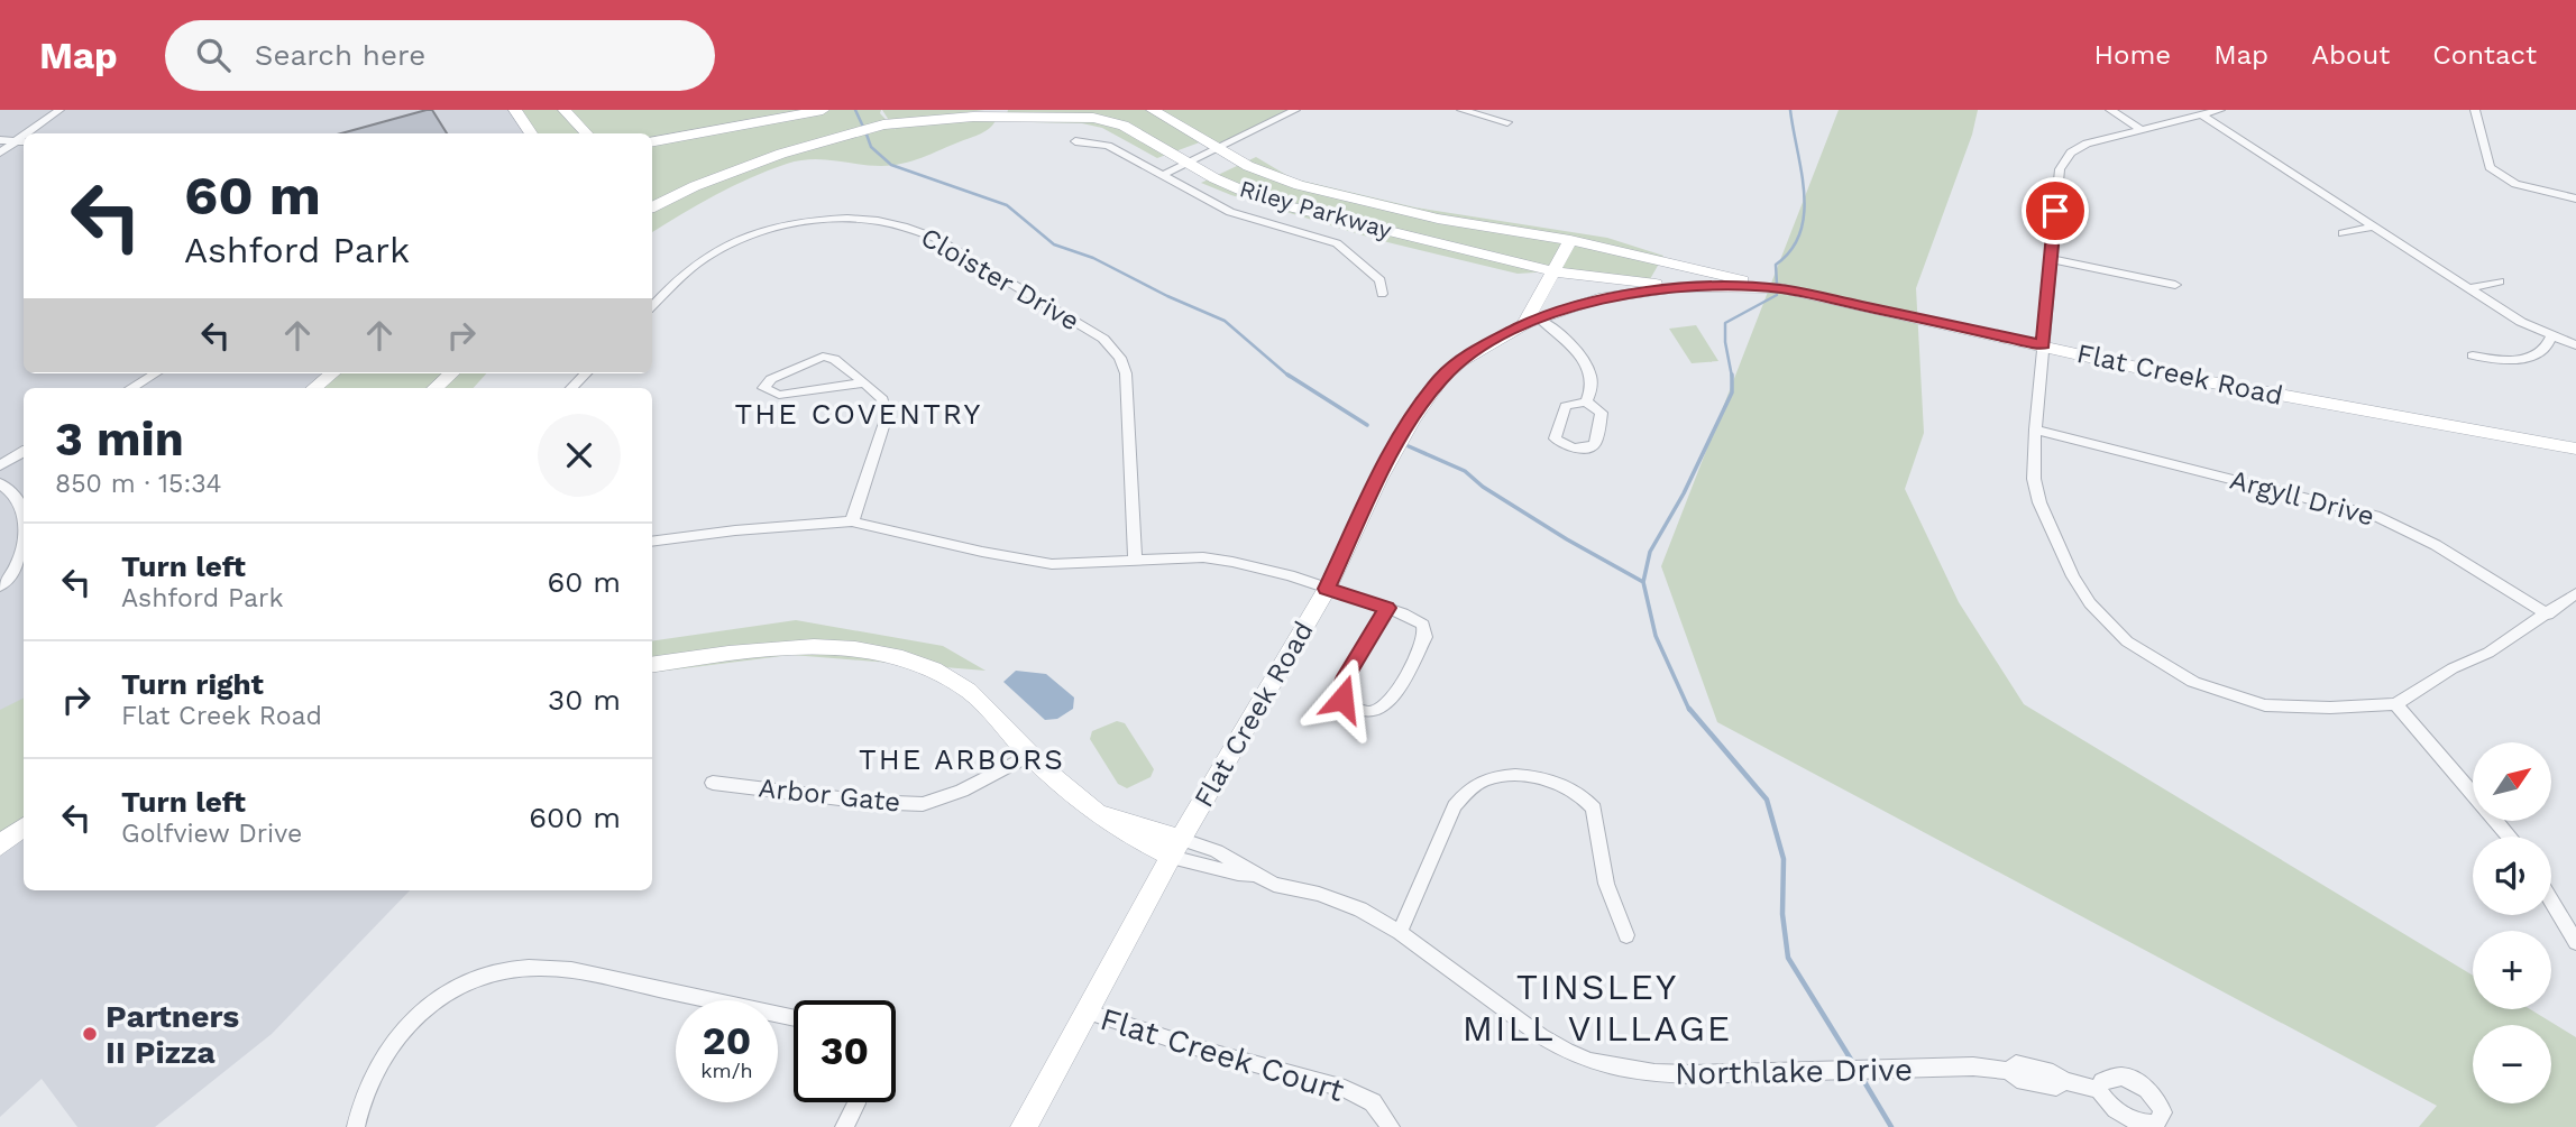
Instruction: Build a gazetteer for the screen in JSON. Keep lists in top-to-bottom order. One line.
{"streets":{"street":["Riley Parkway","Cloister Drive","Flat Creek Road","Argyll Drive","Arbor Gate","Flat Creek Court","Northlake Drive"]},"crossings":[["Riley Parkway","Flat Creek Road"],["Flat Creek Road","Flat Creek Court"],["Flat Creek Road","Northlake Drive"],["Arbor Gate","Northlake Drive"]],"districts":["THE COVENTRY","THE ARBORS","TINSLEY MILL VILLAGE"],"places":["Partners II Pizza"],"north":"top right","page":{"header":"Map","search":"Search here","nav":["Home","Map","About","Contact"],"turn":["60 m","Ashford Park"],"heading":["3 min","850 m · 15:34"],"list":[{"name":"Turn left","note":"Ashford Park","value":"60 m"},{"name":"Turn right","note":"Flat Creek Road","value":"30 m"},{"name":"Turn left","note":"Golfview Drive","value":"600 m"}],"map_buttons":["+","−"],"speed":"20 km/h","limit":"30"}}
